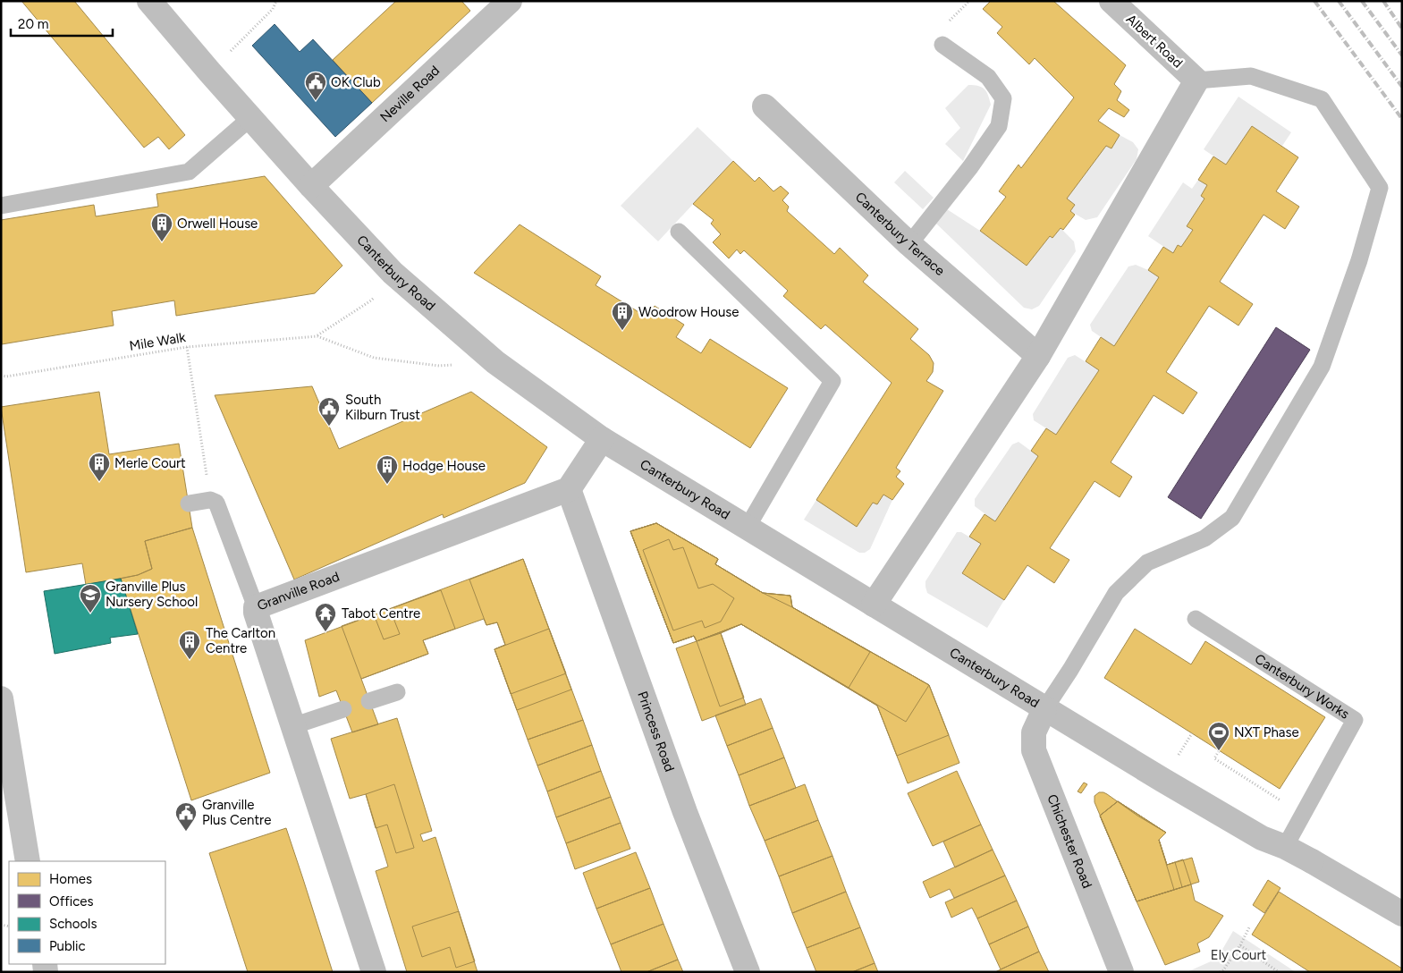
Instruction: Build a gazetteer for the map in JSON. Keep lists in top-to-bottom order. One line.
{"streets":{"street":["Albert Road","Neville Road","Canterbury Terrace","Canterbury Road","Granville Road","Princess Road","Chichester Road"],"lane":["Canterbury Works"],"path":["Mile Walk"]},"crossings":[["Neville Road","Canterbury Road"],["Canterbury Road","Mile Walk"],["Canterbury Road","Canterbury Works"],["Canterbury Road","Chichester Road"],["Granville Road","Princess Road"]],"parks":["Ely Court"],"places":{"public building":["OK Club","South Kilburn Trust","Granville Plus Centre"],"building":["Orwell House","Woodrow House","Merle Court","Hodge House","The Carlton Centre"],"school or university":["Granville Plus Nursery School"],"temple":["Tabot Centre"],"sports":["NXT Phase"]},"legend":["Homes","Offices","Schools","Public"],"scale_bar":"20 m"}
